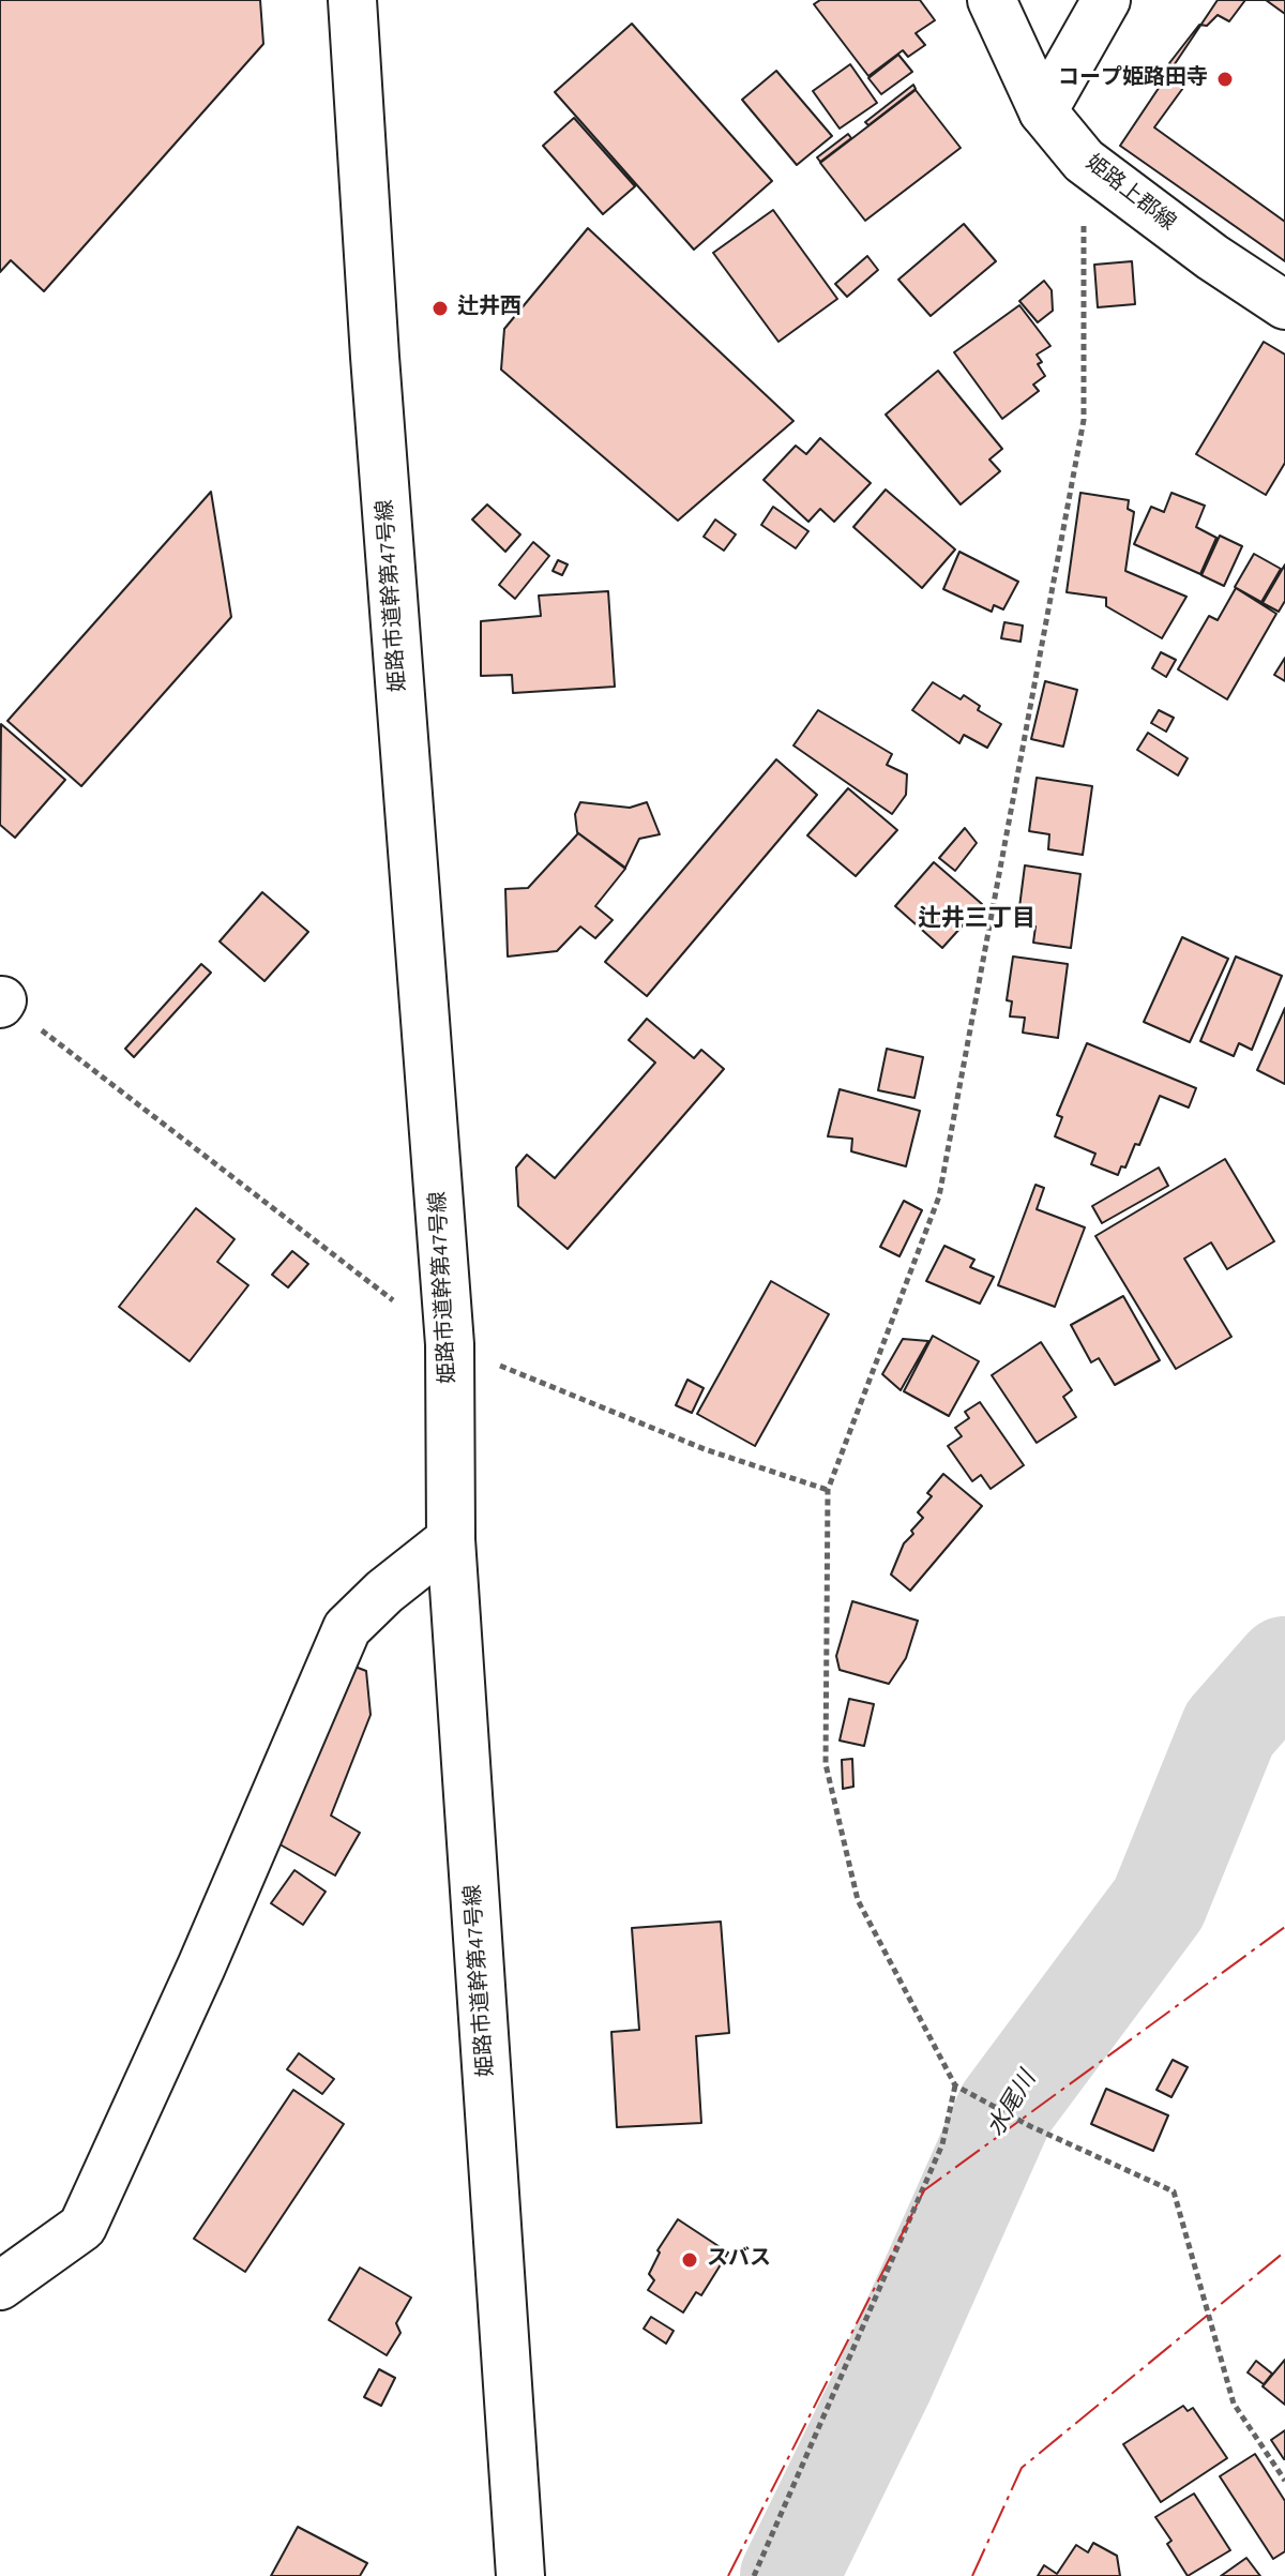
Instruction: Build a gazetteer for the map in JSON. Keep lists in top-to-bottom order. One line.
{"streets":{"street":["姫路上郡線","姫路市道幹第47号線"]},"districts":["辻井三丁目"],"water":["水尾川"],"places":["コープ姫路田寺","辻井西","スバス"]}
